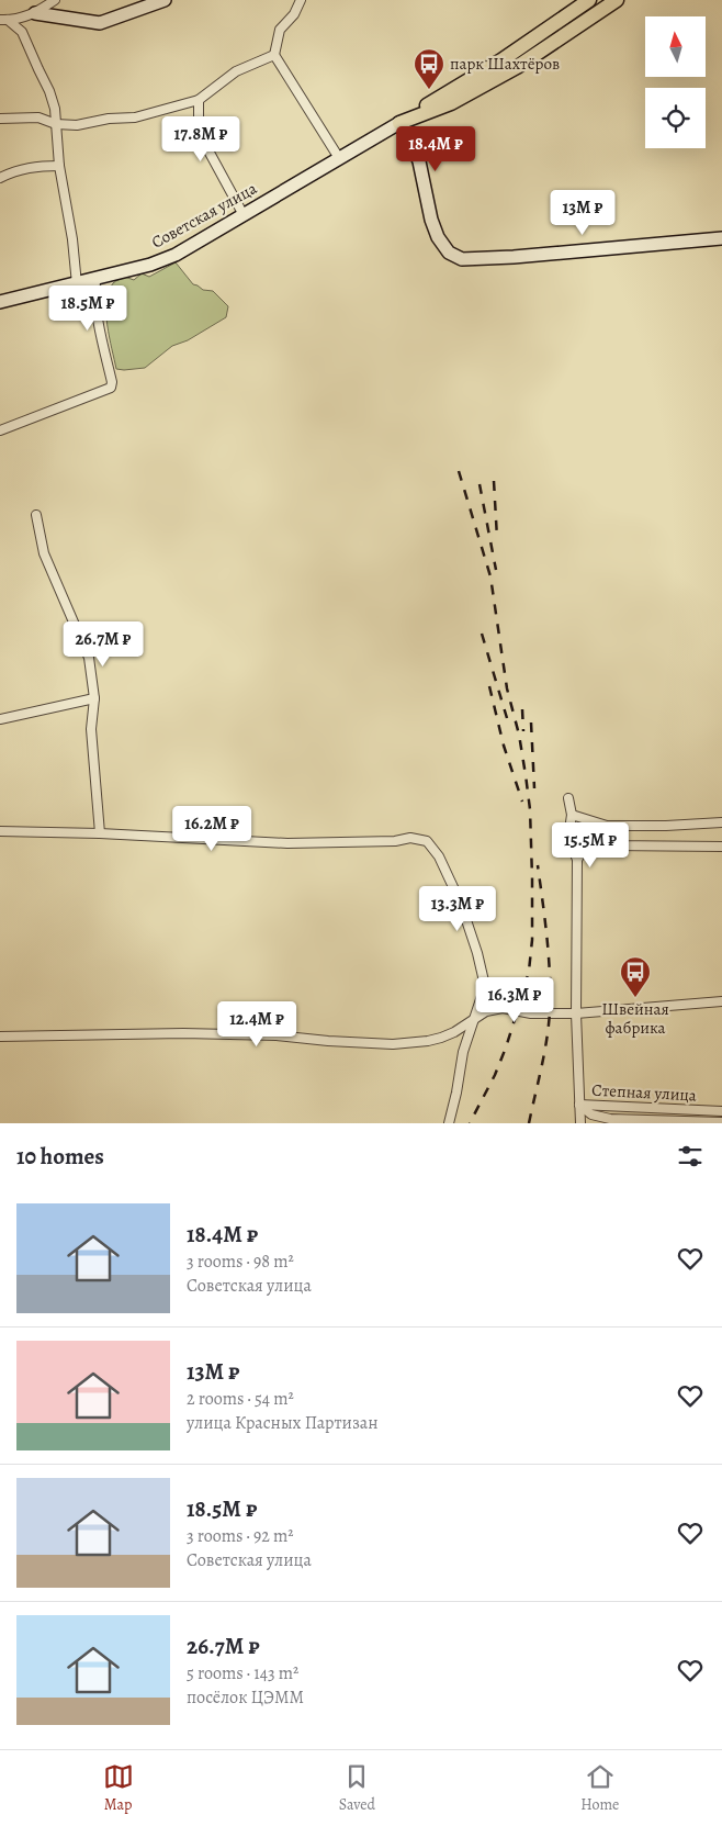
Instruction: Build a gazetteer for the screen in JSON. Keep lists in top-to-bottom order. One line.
{"streets":{"main road":["Советская улица"],"street":["Степная улица"]},"places":{"bus stop":["парк Шахтёров","Швейная фабрика"]},"north":"top","page":{"price":["17.8M ₽","18.4M ₽","13M ₽","18.5M ₽","26.7M ₽","16.2M ₽","15.5M ₽","13.3M ₽","16.3M ₽","12.4M ₽"],"heading":"10 homes","list":[{"name":"18.4M ₽","note":"3 rooms · 98 m² · Советская улица"},{"name":"13M ₽","note":"2 rooms · 54 m² · улица Красных Партизан"},{"name":"18.5M ₽","note":"3 rooms · 92 m² · Советская улица"},{"name":"26.7M ₽","note":"5 rooms · 143 m² · посёлок ЦЭММ"}],"tabs":["Map","Saved","Home"]}}
